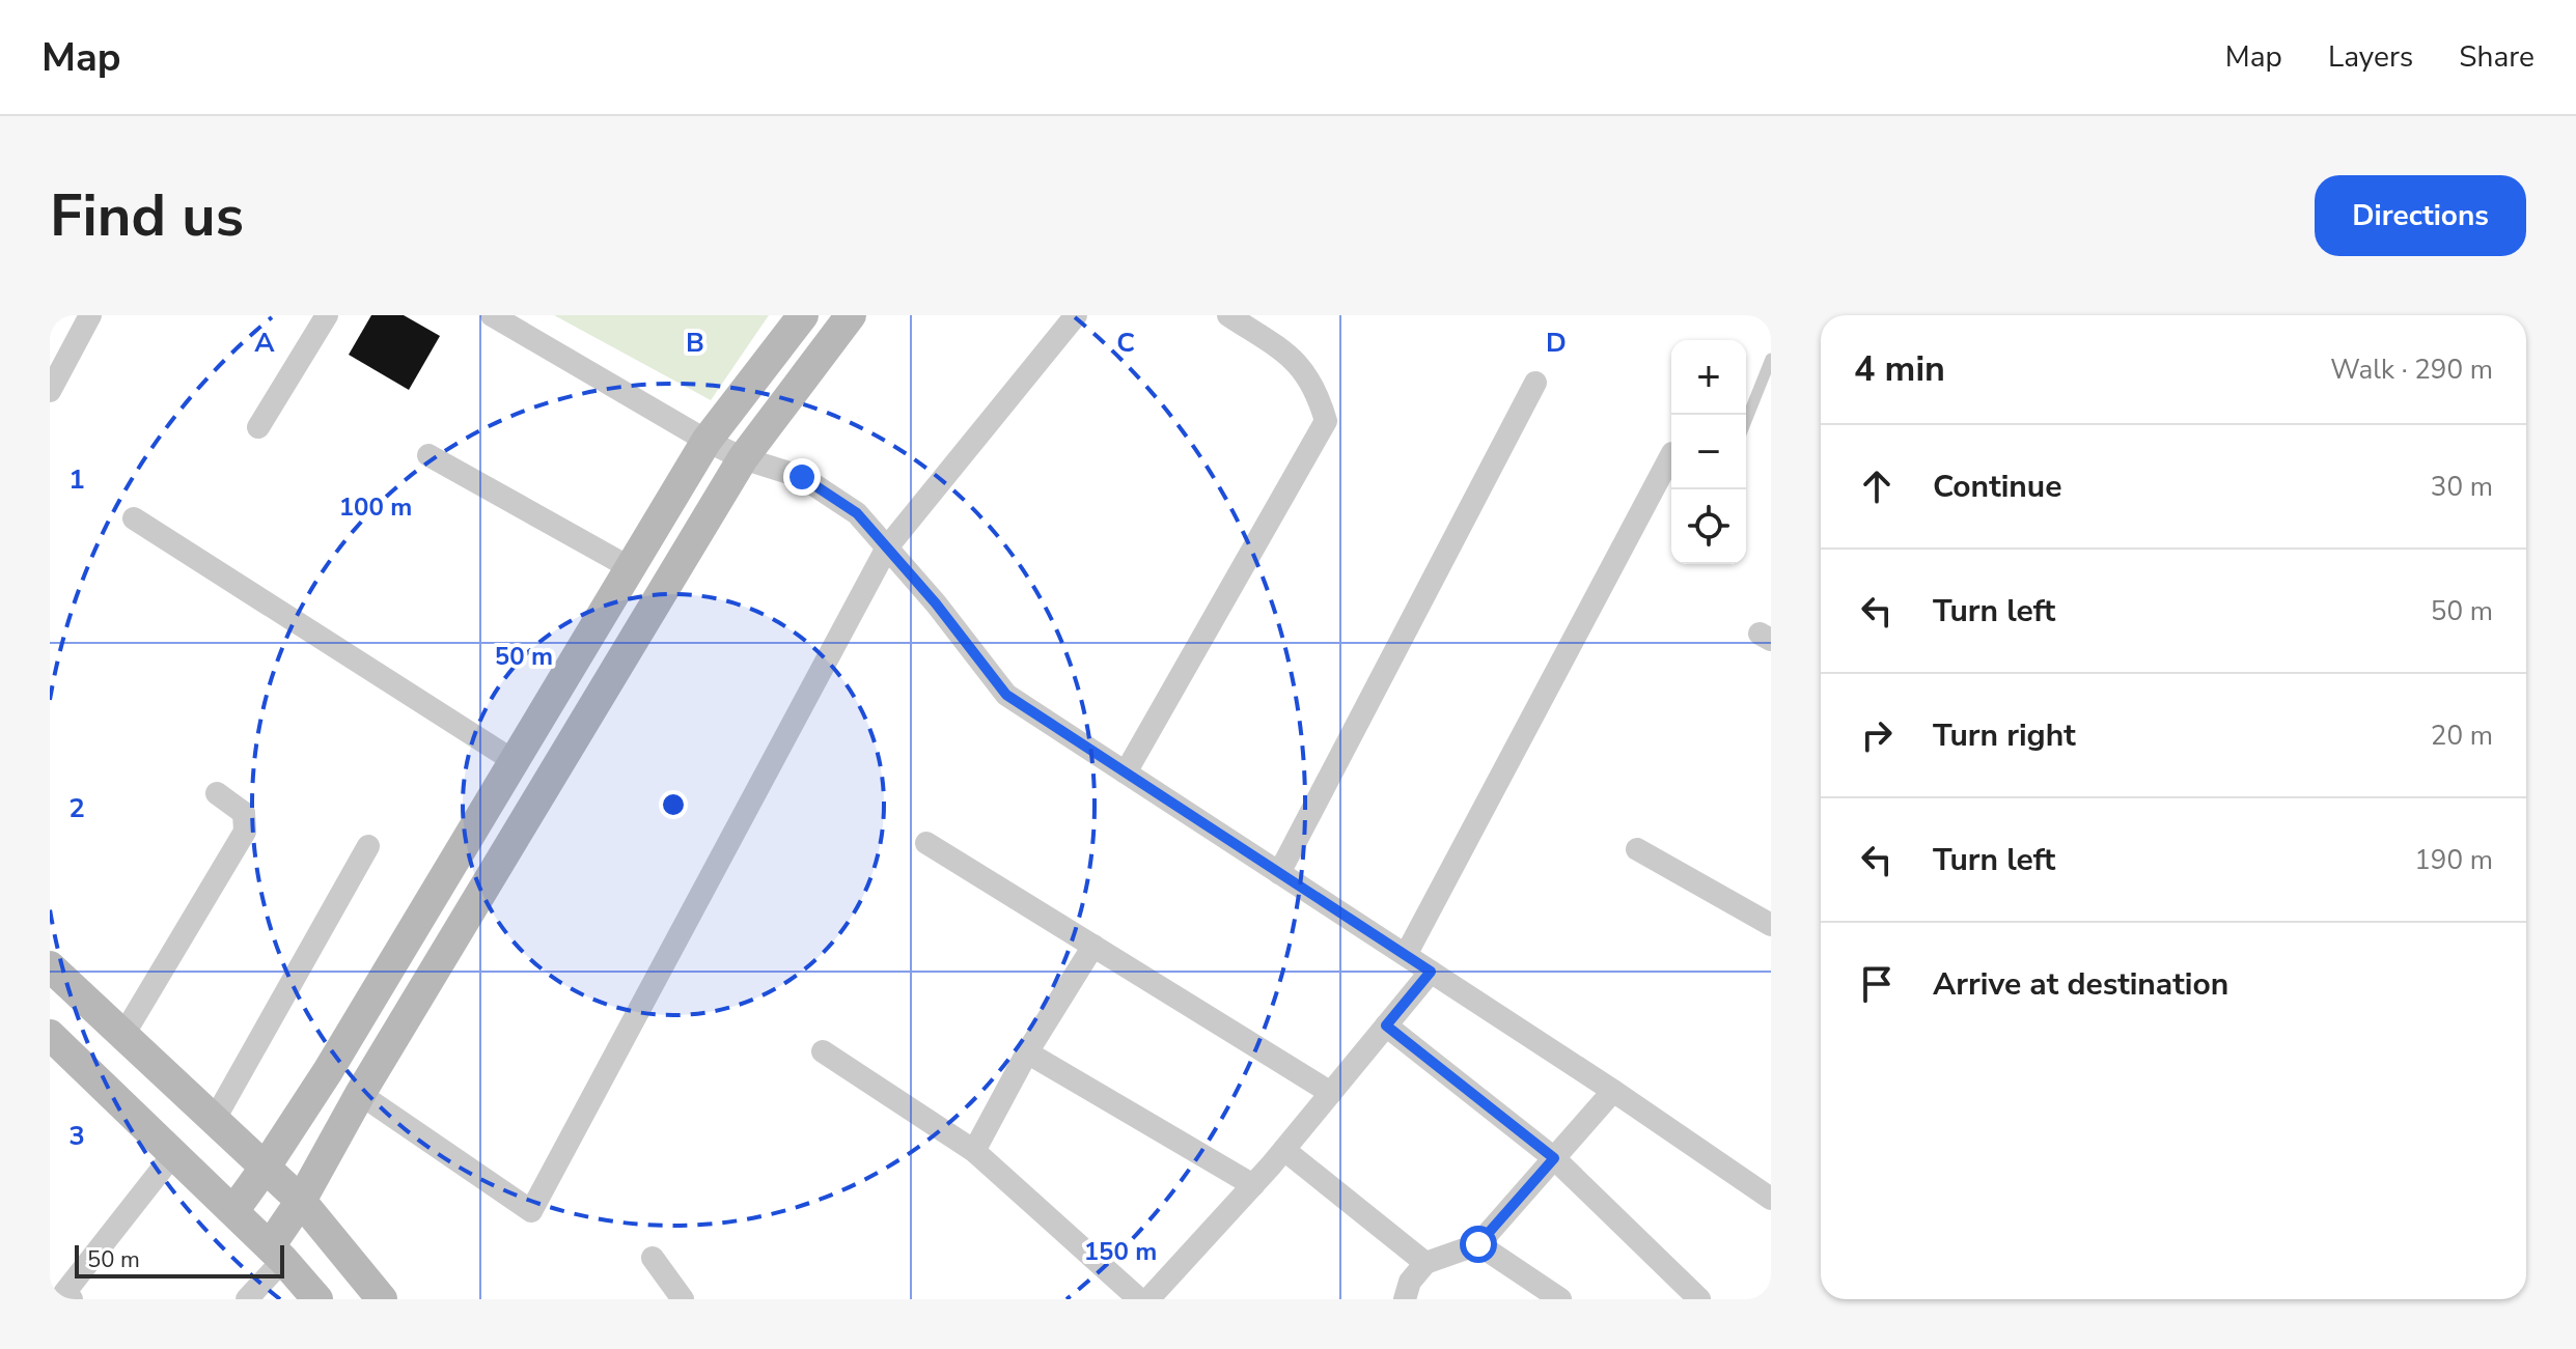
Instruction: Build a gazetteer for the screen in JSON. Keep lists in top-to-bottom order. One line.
{"scale_bar":"50 m","page":{"header":"Map","nav":["Map","Layers","Share"],"buttons":"Directions","title":"Find us","heading":["4 min","Walk · 290 m"],"map_buttons":["+","−"],"list":[["Continue","30 m"],["Turn left","50 m"],["Turn right","20 m"],["Turn left","190 m"],"Arrive at destination"],"scale":"50 m"},"grid":{"columns":["A","B","C","D"],"rows":["1","2","3"]},"rings":["100 m","50 m","150 m"]}
